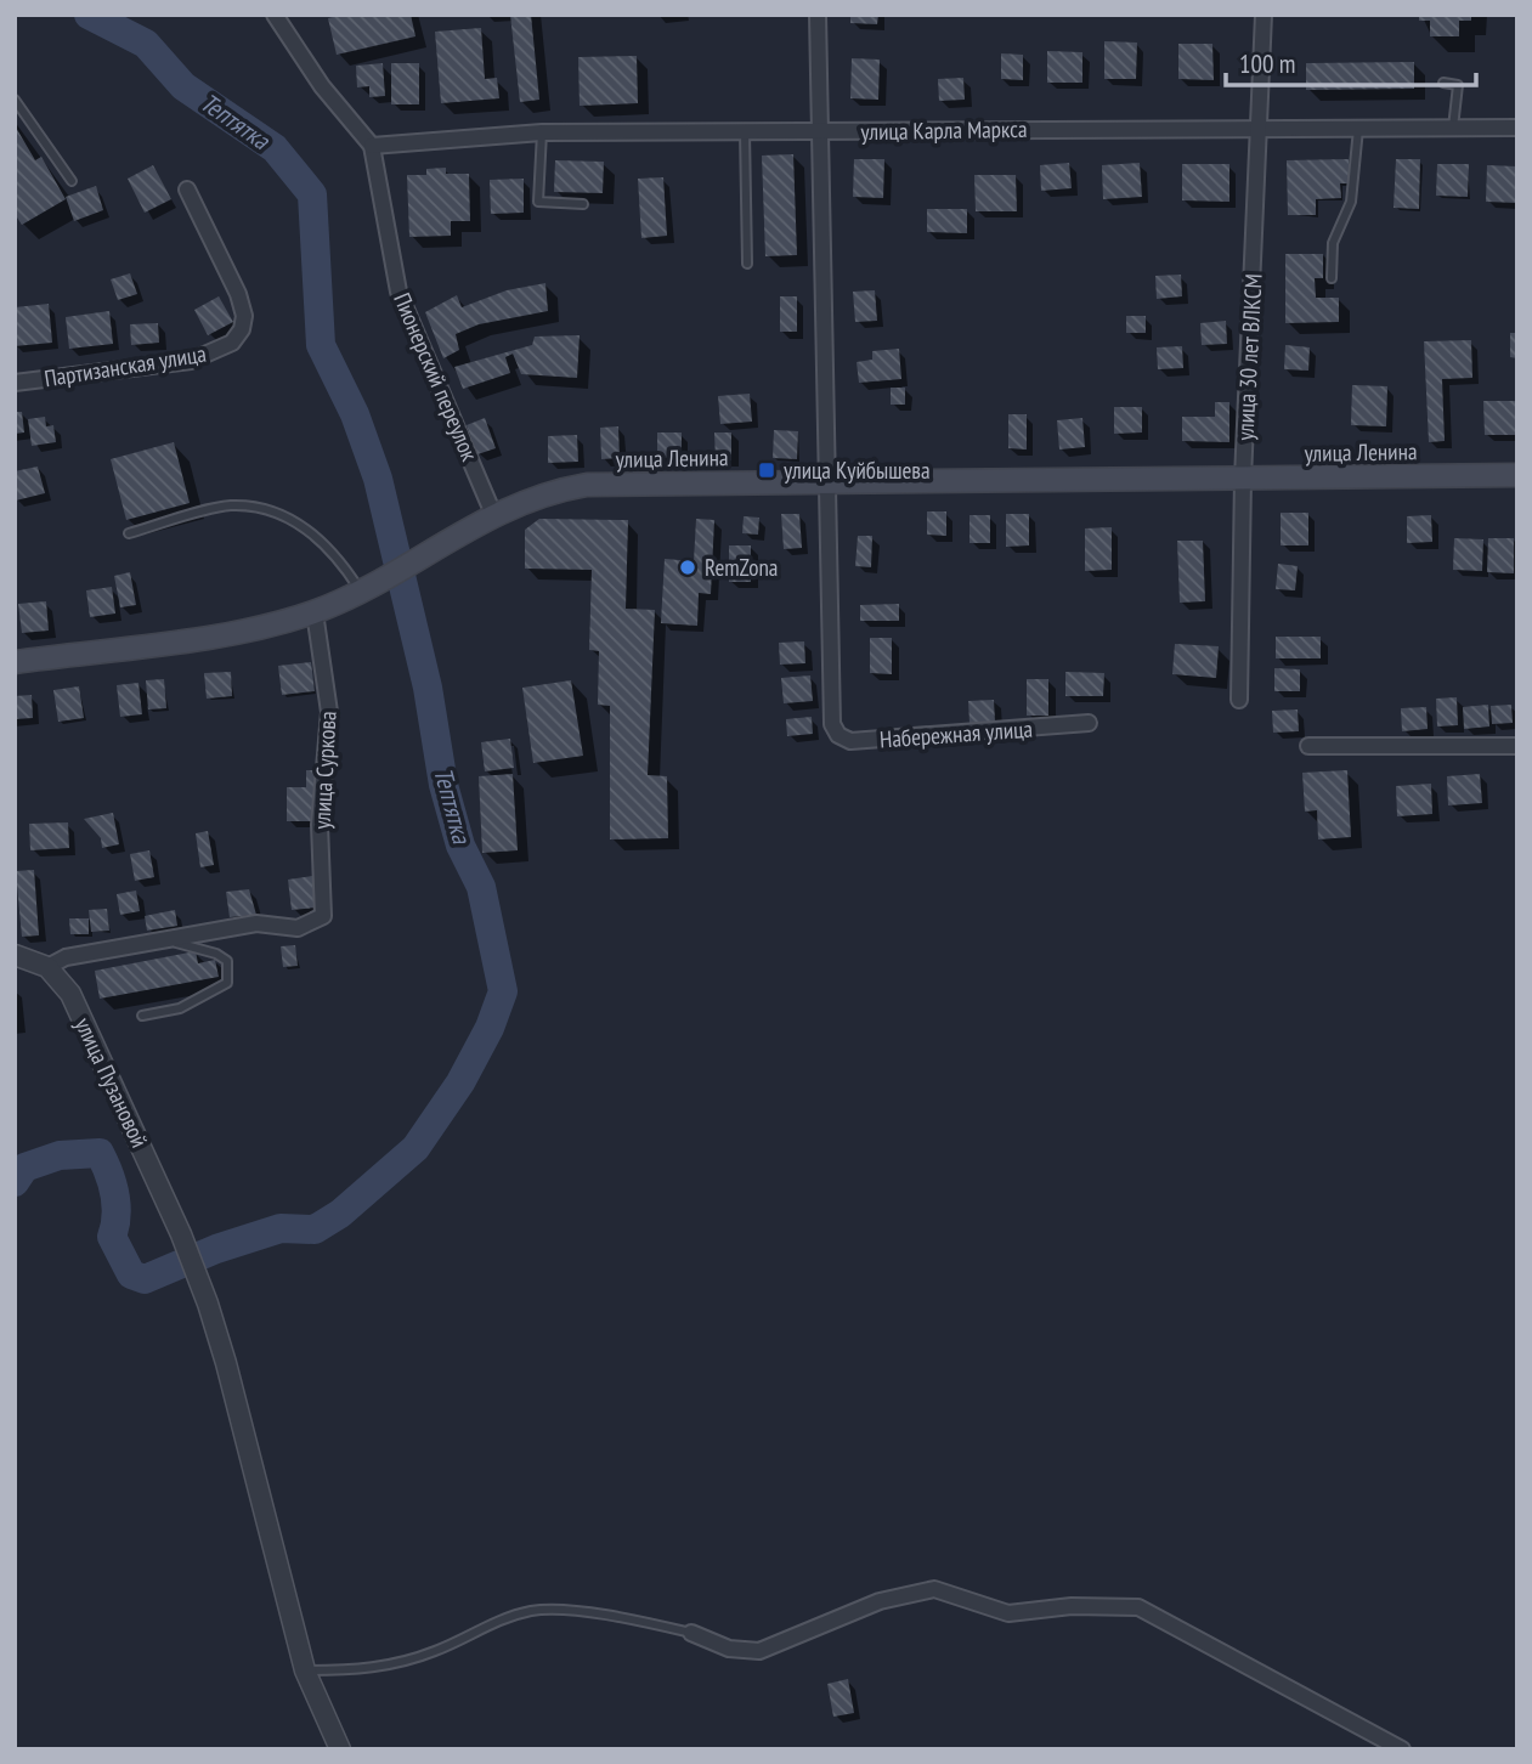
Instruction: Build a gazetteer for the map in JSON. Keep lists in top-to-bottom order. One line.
{"streets":{"main road":["улица Ленина"],"street":["улица Карла Маркса","улица 30 лет ВЛКСМ","Партизанская улица","Пионерский переулок","Набережная улица","улица Суркова","улица Пузановой"]},"crossings":[["улица Карла Маркса","улица 30 лет ВЛКСМ"],["улица Карла Маркса","Пионерский переулок"],["улица 30 лет ВЛКСМ","улица Ленина"],["Пионерский переулок","улица Ленина"],["улица Ленина","Набережная улица"],["улица Ленина","улица Суркова"]],"water":["Тептятка"],"places":{"transit":["улица Куйбышева"],"other":["RemZona"]},"scale_bar":"100 m"}
